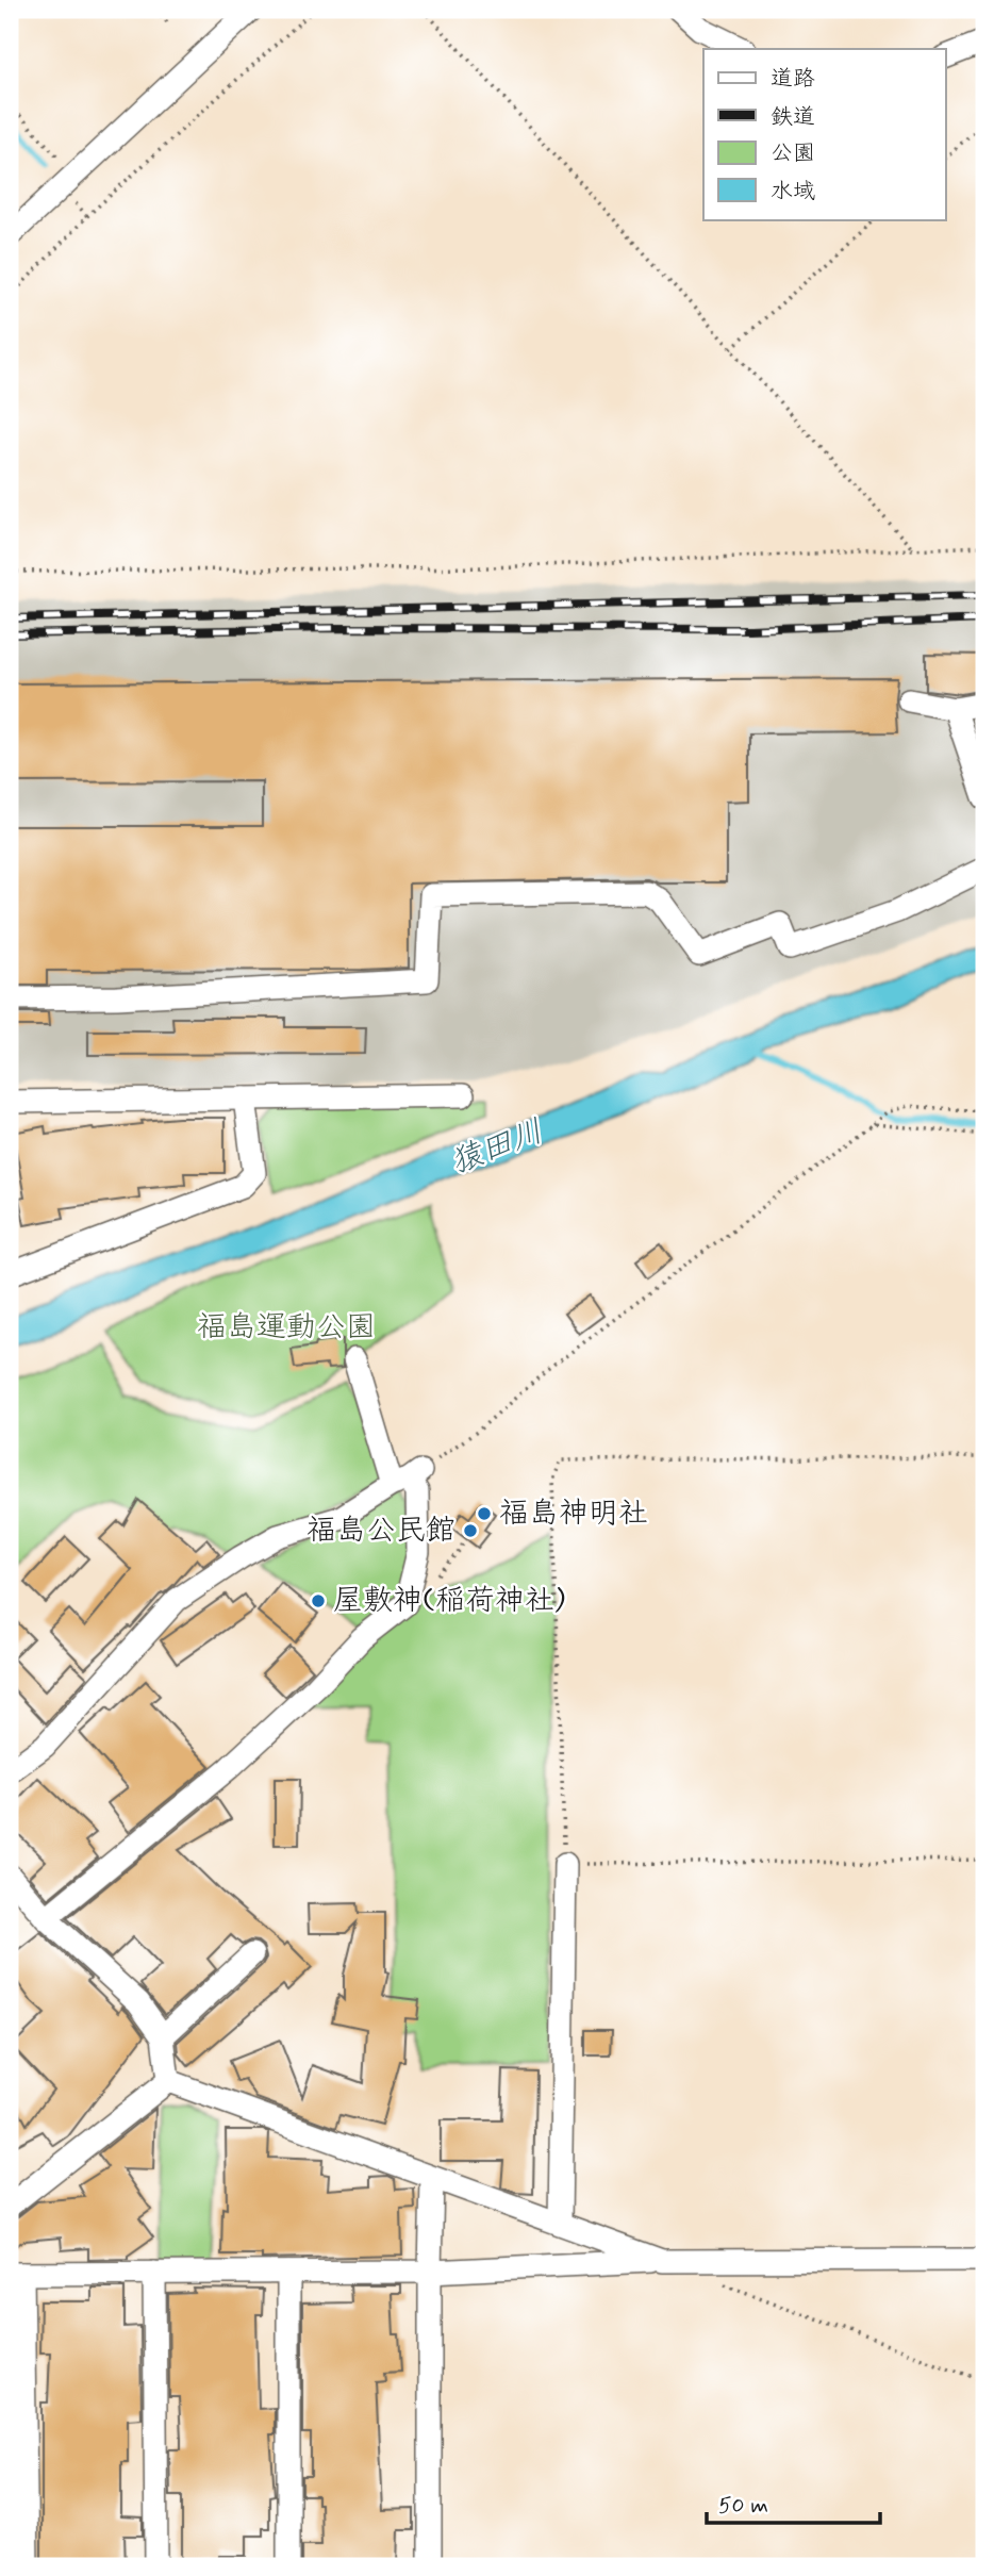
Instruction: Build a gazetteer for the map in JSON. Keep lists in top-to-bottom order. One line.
{"water":["猿田川"],"parks":["福島運動公園"],"places":["福島神明社","福島公民館","屋敷神(稲荷神社)"],"legend":["道路","鉄道","公園","水域"],"scale_bar":"50 m"}
